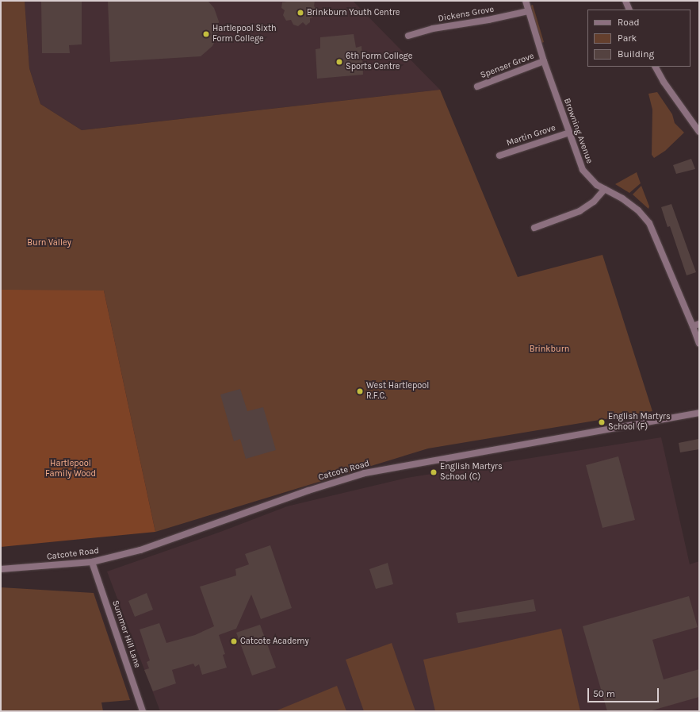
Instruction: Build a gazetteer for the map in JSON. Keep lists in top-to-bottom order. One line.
{"streets":{"street":["Dickens Grove","Spenser Grove","Browning Avenue","Martin Grove","Catcote Road","Summer Hill Lane"]},"crossings":[["Dickens Grove","Browning Avenue"],["Spenser Grove","Browning Avenue"],["Browning Avenue","Martin Grove"],["Catcote Road","Summer Hill Lane"]],"parks":["Burn Valley","Brinkburn","Hartlepool Family Wood"],"places":["Brinkburn Youth Centre","Hartlepool Sixth Form College","6th Form College Sports Centre","West Hartlepool R.F.C.","English Martyrs School (F)","English Martyrs School (C)","Catcote Academy"],"legend":["Road","Park","Building"],"scale_bar":"50 m"}
